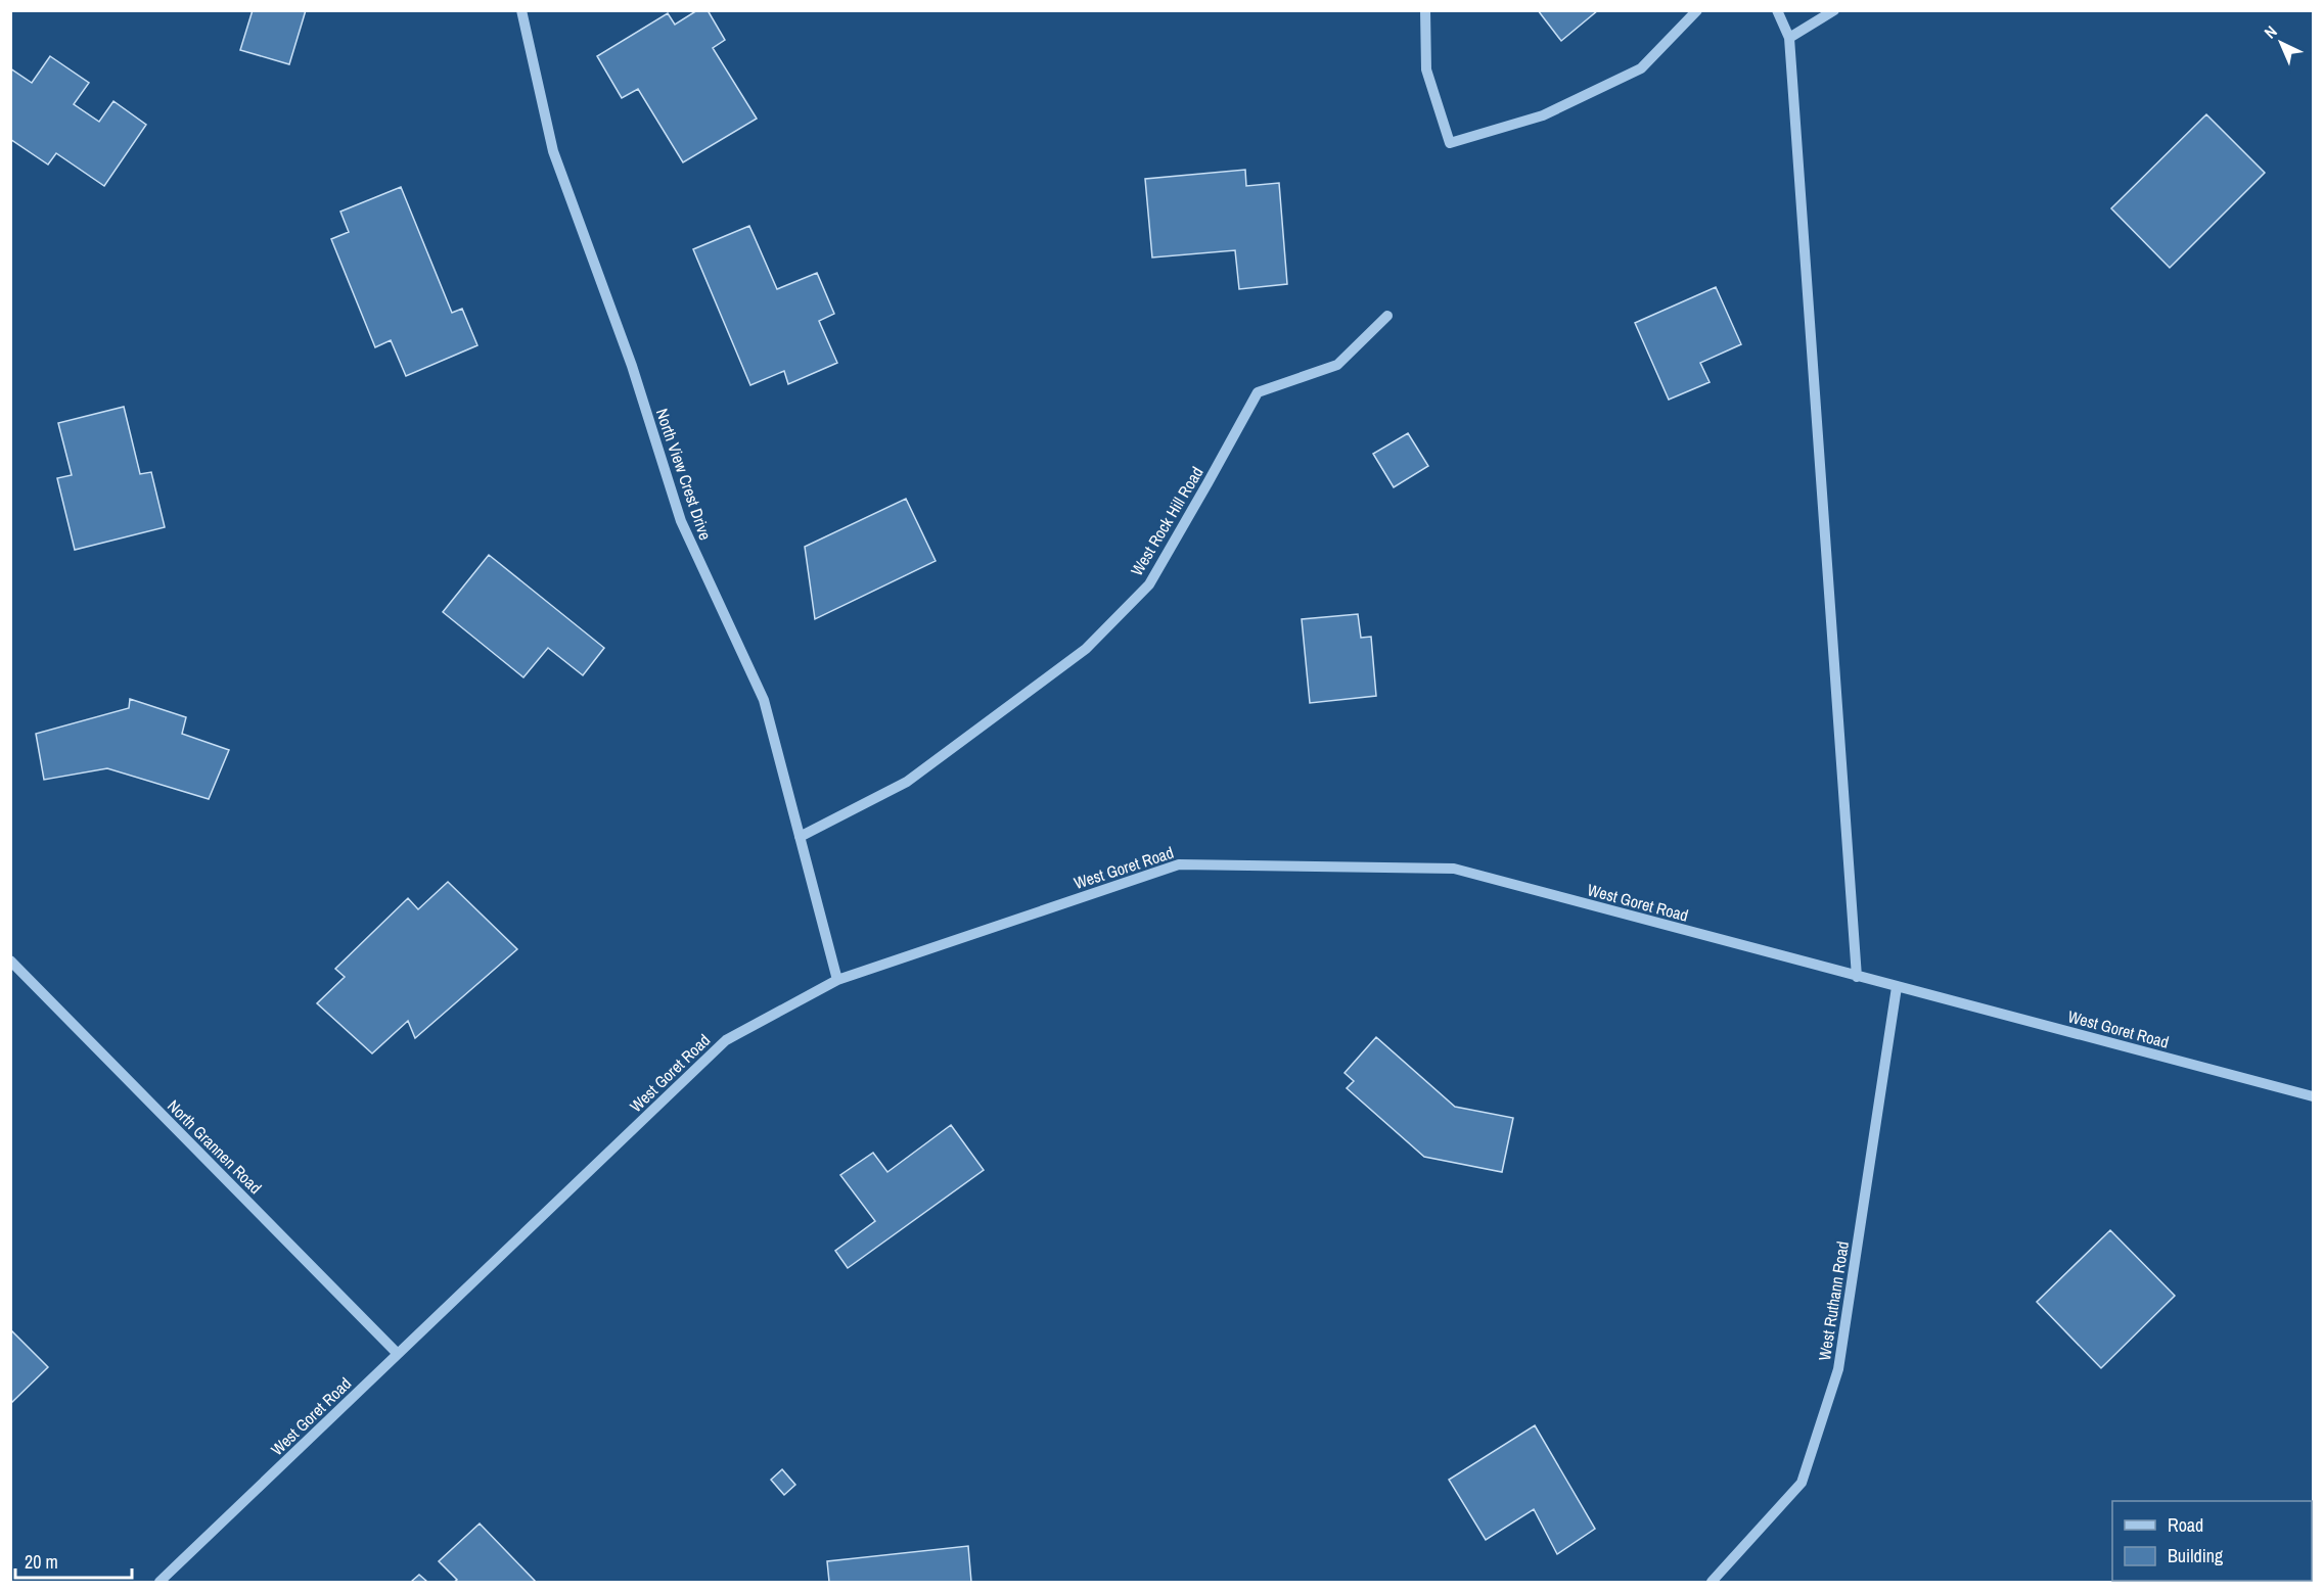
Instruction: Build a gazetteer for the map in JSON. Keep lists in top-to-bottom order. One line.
{"streets":{"street":["North View Crest Drive","West Rock Hill Road","West Goret Road","North Grannen Road","West Ruthann Road"]},"crossings":[["North View Crest Drive","West Rock Hill Road"],["North View Crest Drive","West Goret Road"],["West Goret Road","North Grannen Road"],["West Goret Road","West Ruthann Road"]],"legend":["Road","Building"],"scale_bar":"20 m","north":"top left"}
